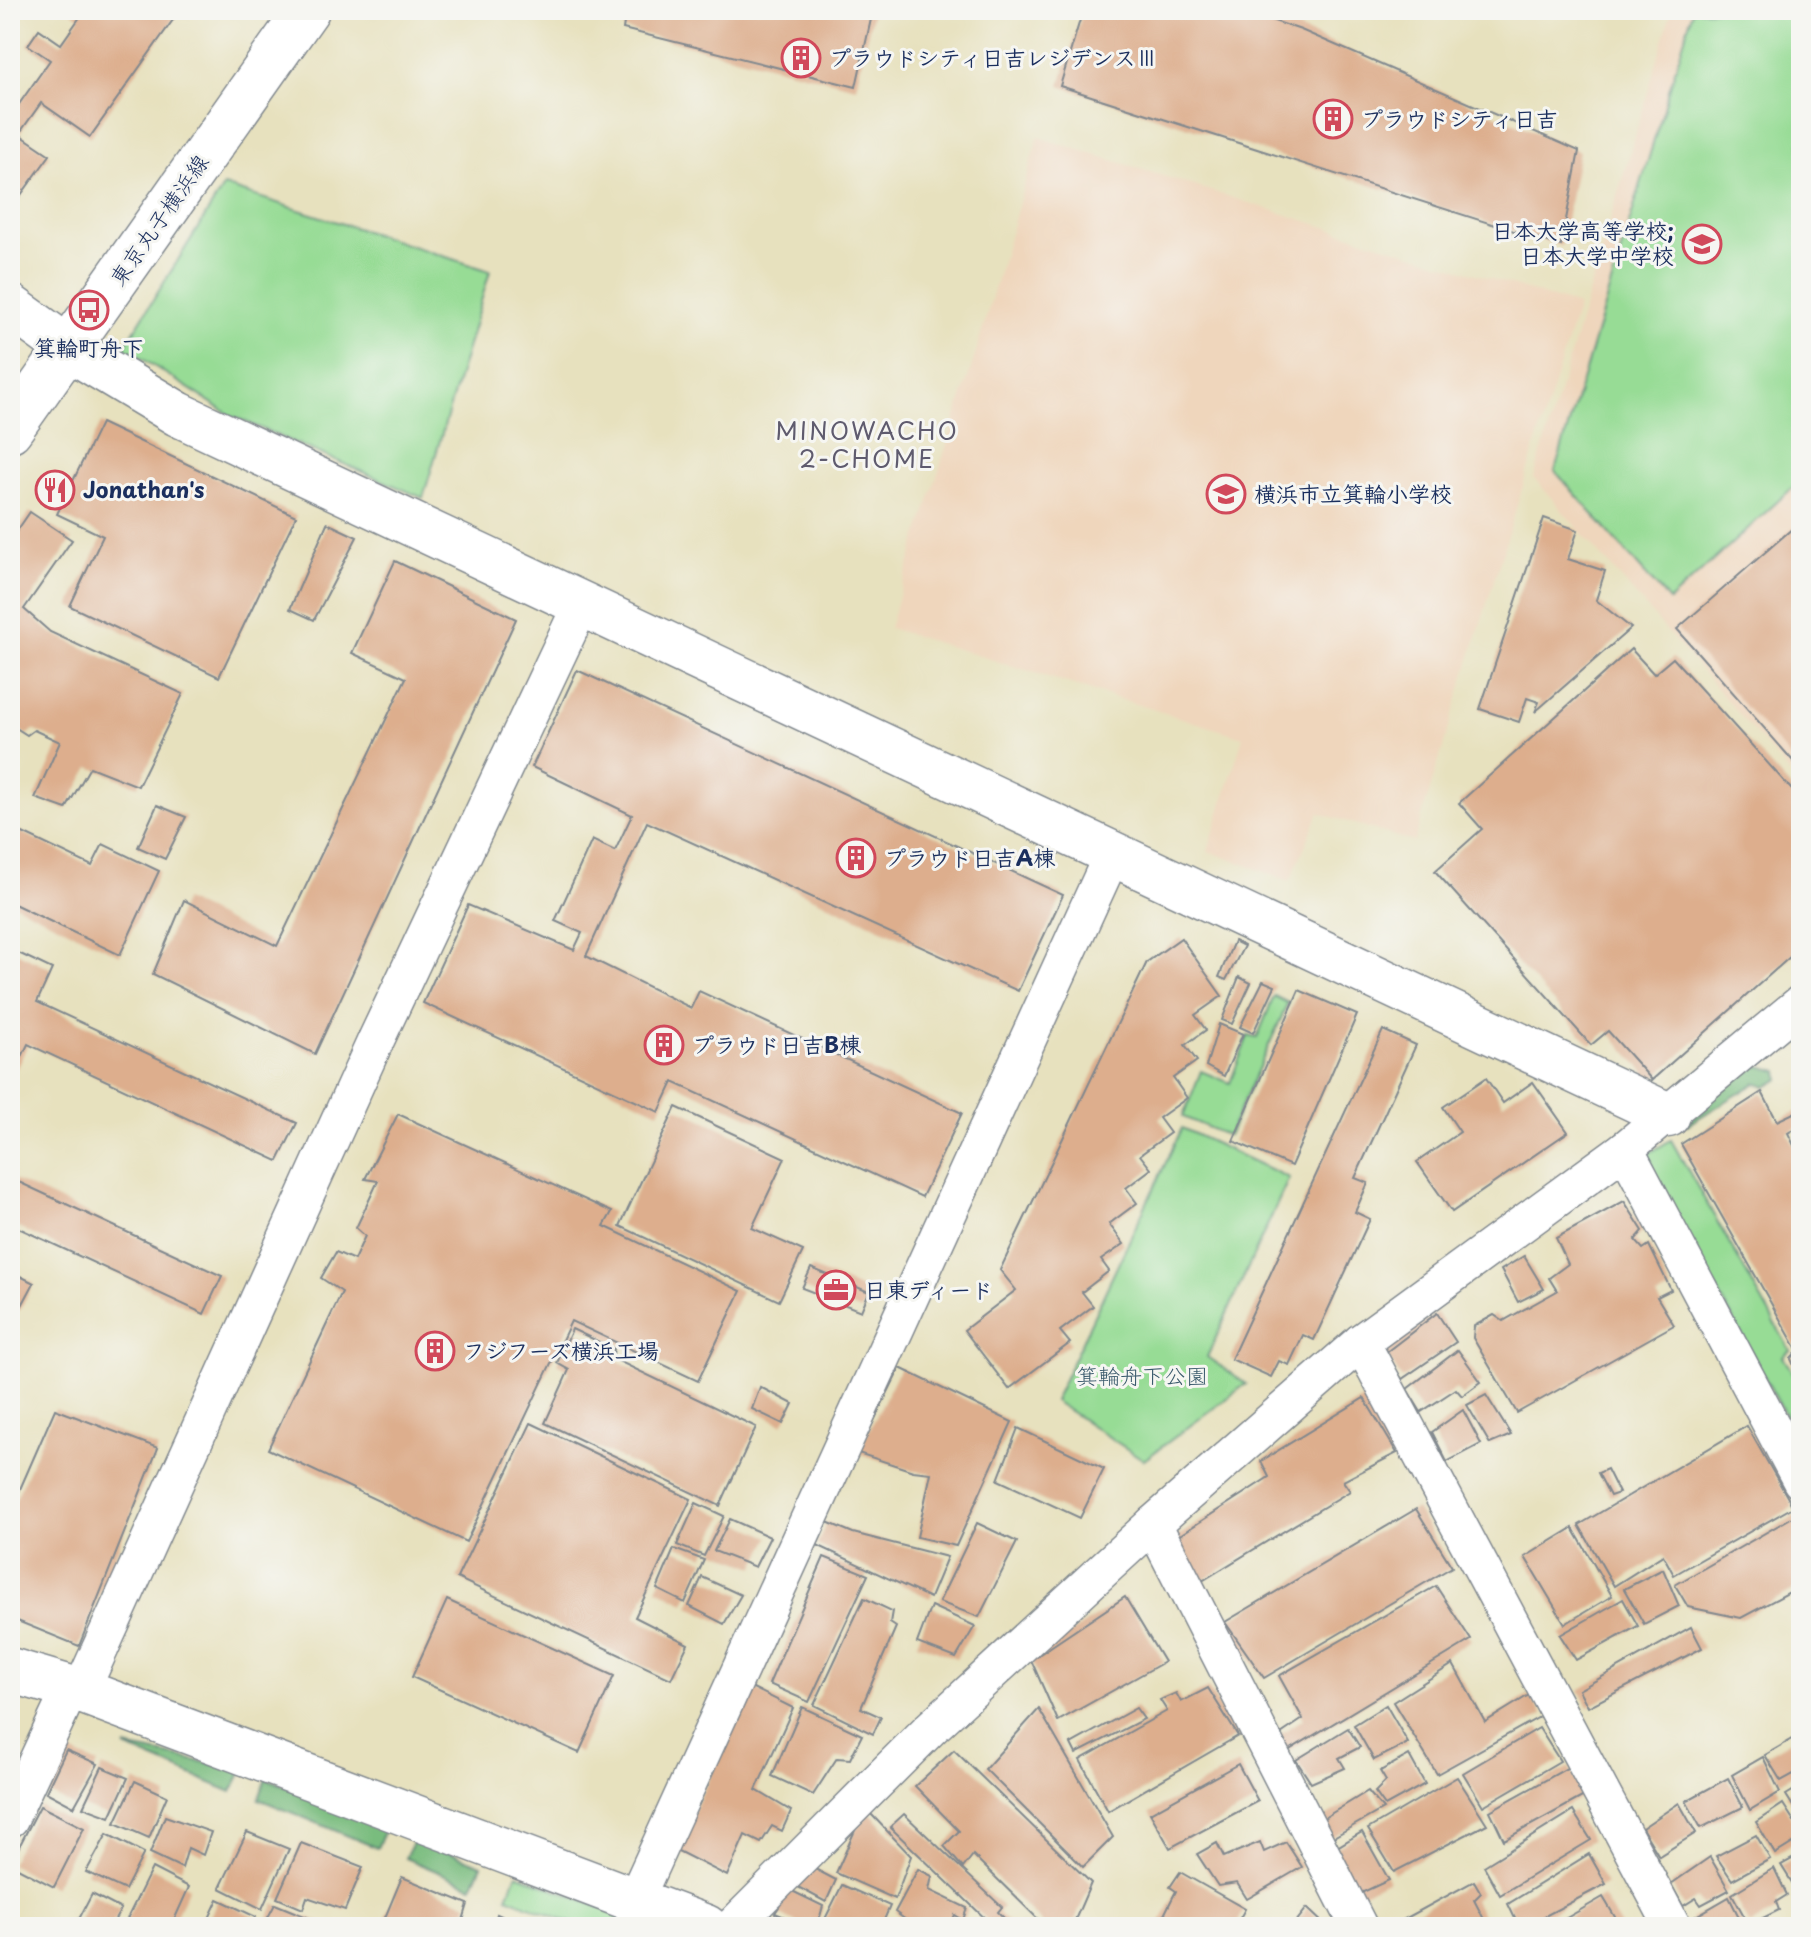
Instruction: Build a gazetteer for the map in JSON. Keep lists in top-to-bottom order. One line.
{"streets":{"street":["東京丸子横浜線"]},"districts":["MINOWACHO 2-CHOME"],"parks":["箕輪舟下公園"],"places":{"building":["プラウドシティ日吉レジデンスⅢ","プラウドシティ日吉","プラウド日吉A棟","プラウド日吉B棟","フジフーズ横浜工場"],"school or university":["日本大学高等学校; 日本大学中学校","横浜市立箕輪小学校"],"bus stop":["箕輪町舟下"],"restaurant":["Jonathan's"],"office":["日東ディード"]}}
